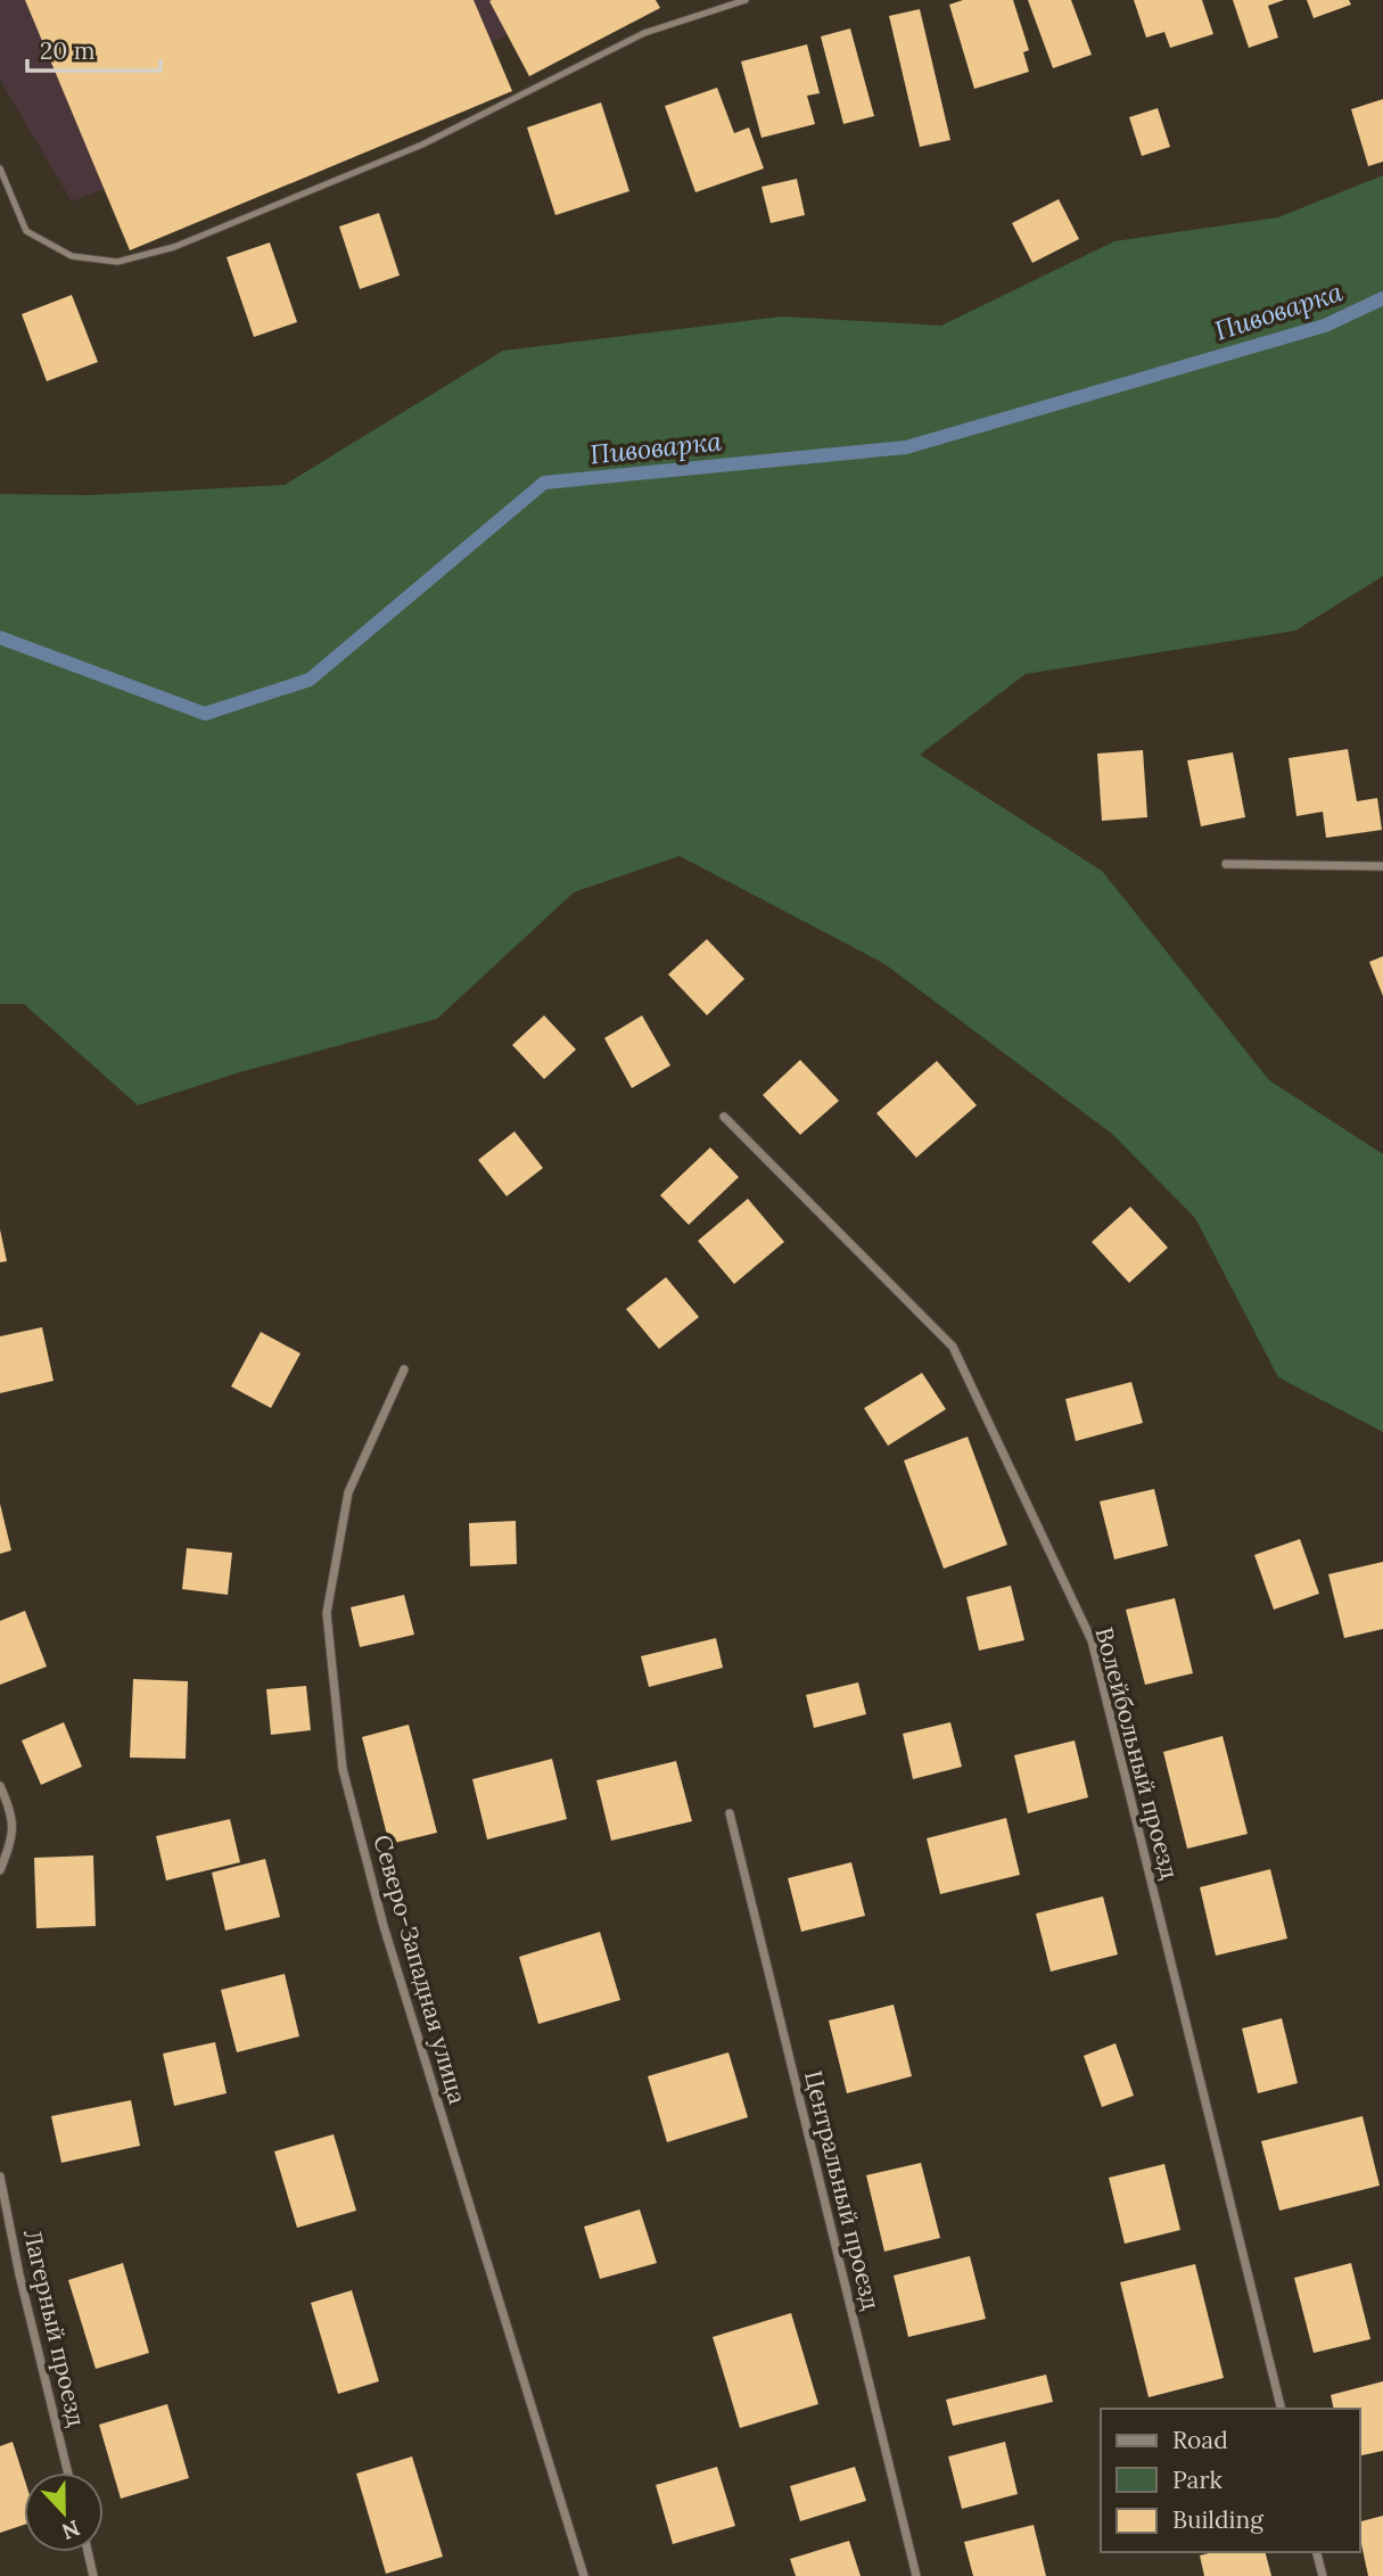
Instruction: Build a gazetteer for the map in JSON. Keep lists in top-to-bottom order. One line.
{"streets":{"street":["Волейбольный проезд","Северо-Западная улица","Центральный проезд","Лагерный проезд"]},"water":["Пивоварка"],"legend":["Road","Park","Building"],"scale_bar":"20 m","north":"bottom"}
